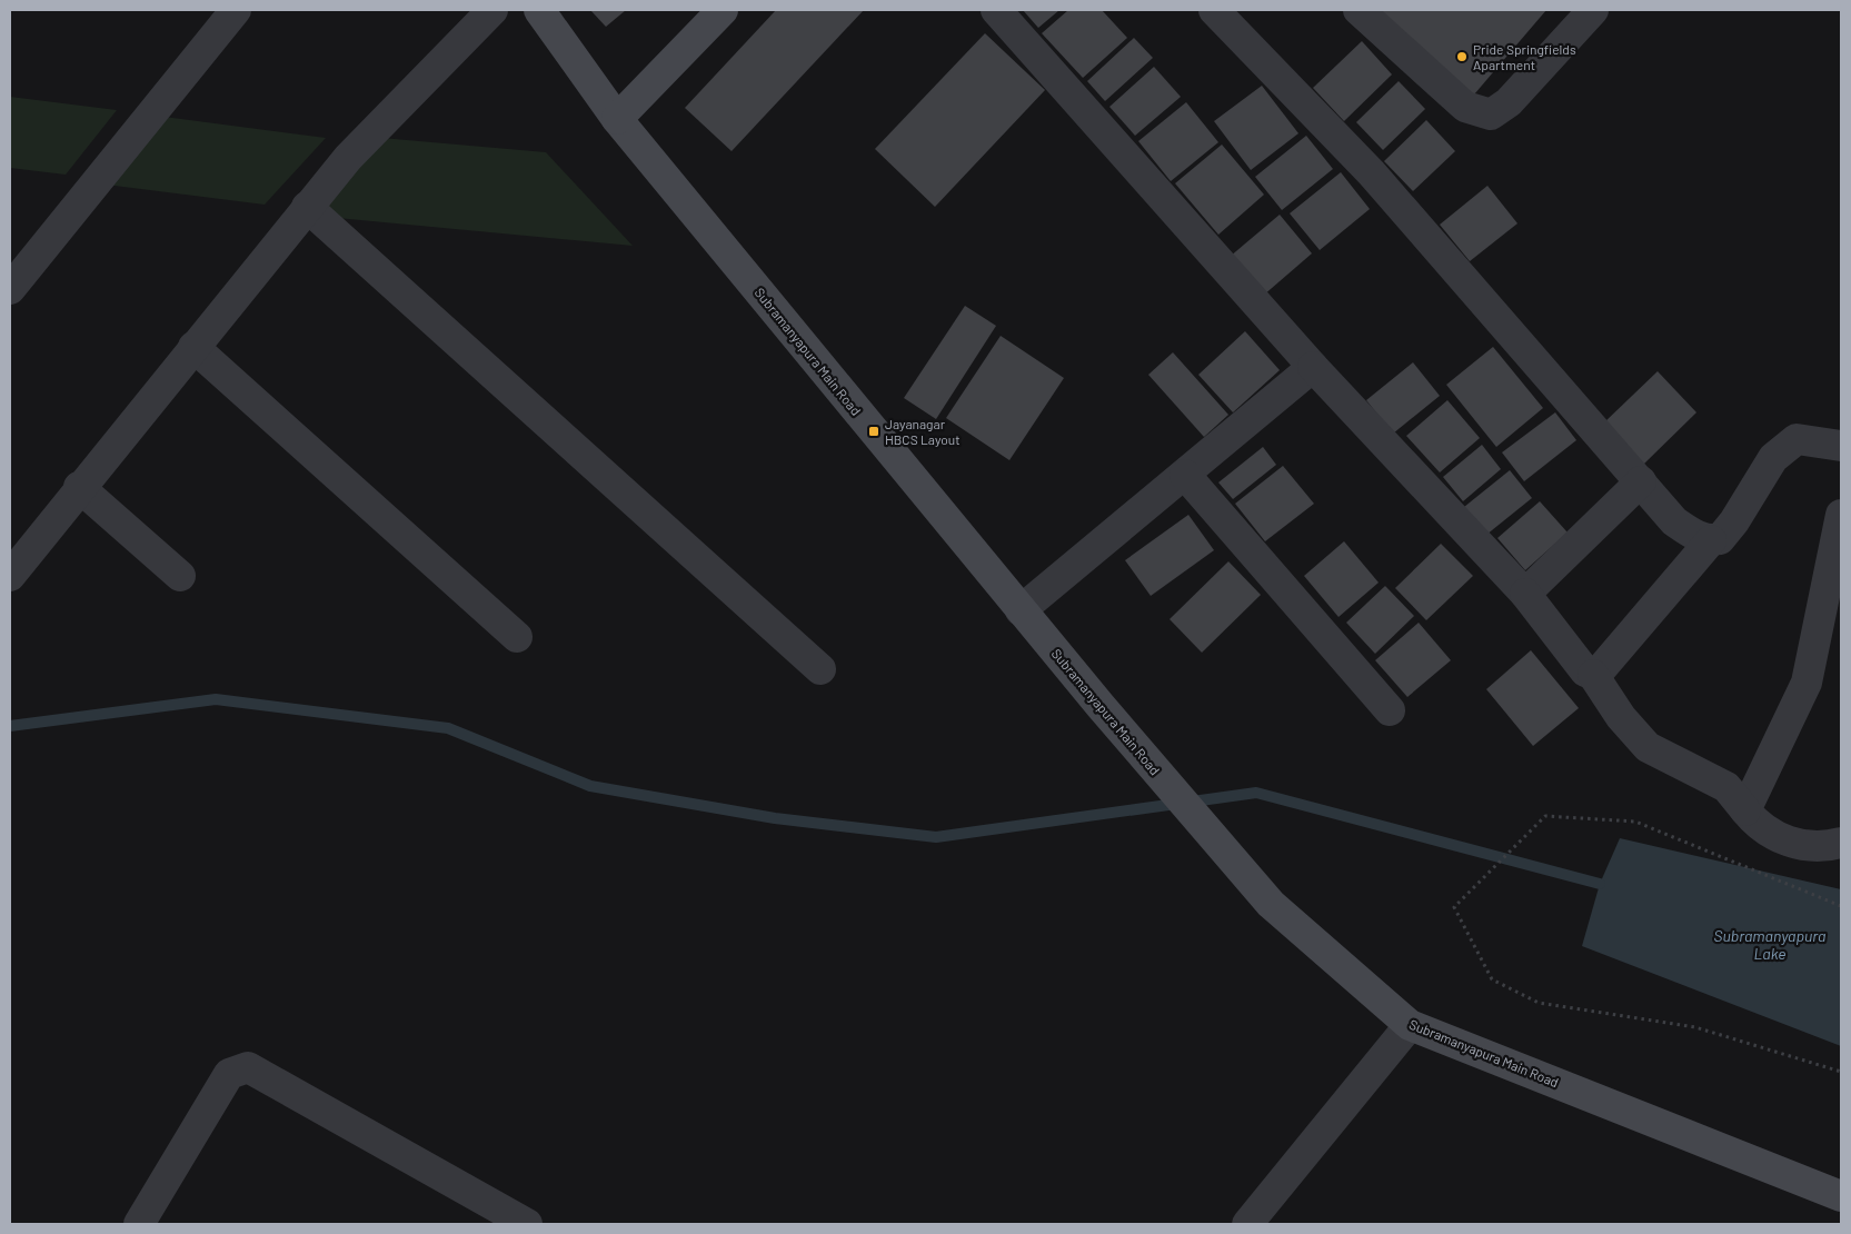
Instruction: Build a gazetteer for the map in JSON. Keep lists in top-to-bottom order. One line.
{"streets":{"street":["Subramanyapura Main Road"]},"water":["Subramanyapura Lake"],"places":{"other":["Pride Springfields Apartment"],"transit":["Jayanagar HBCS Layout"]}}
